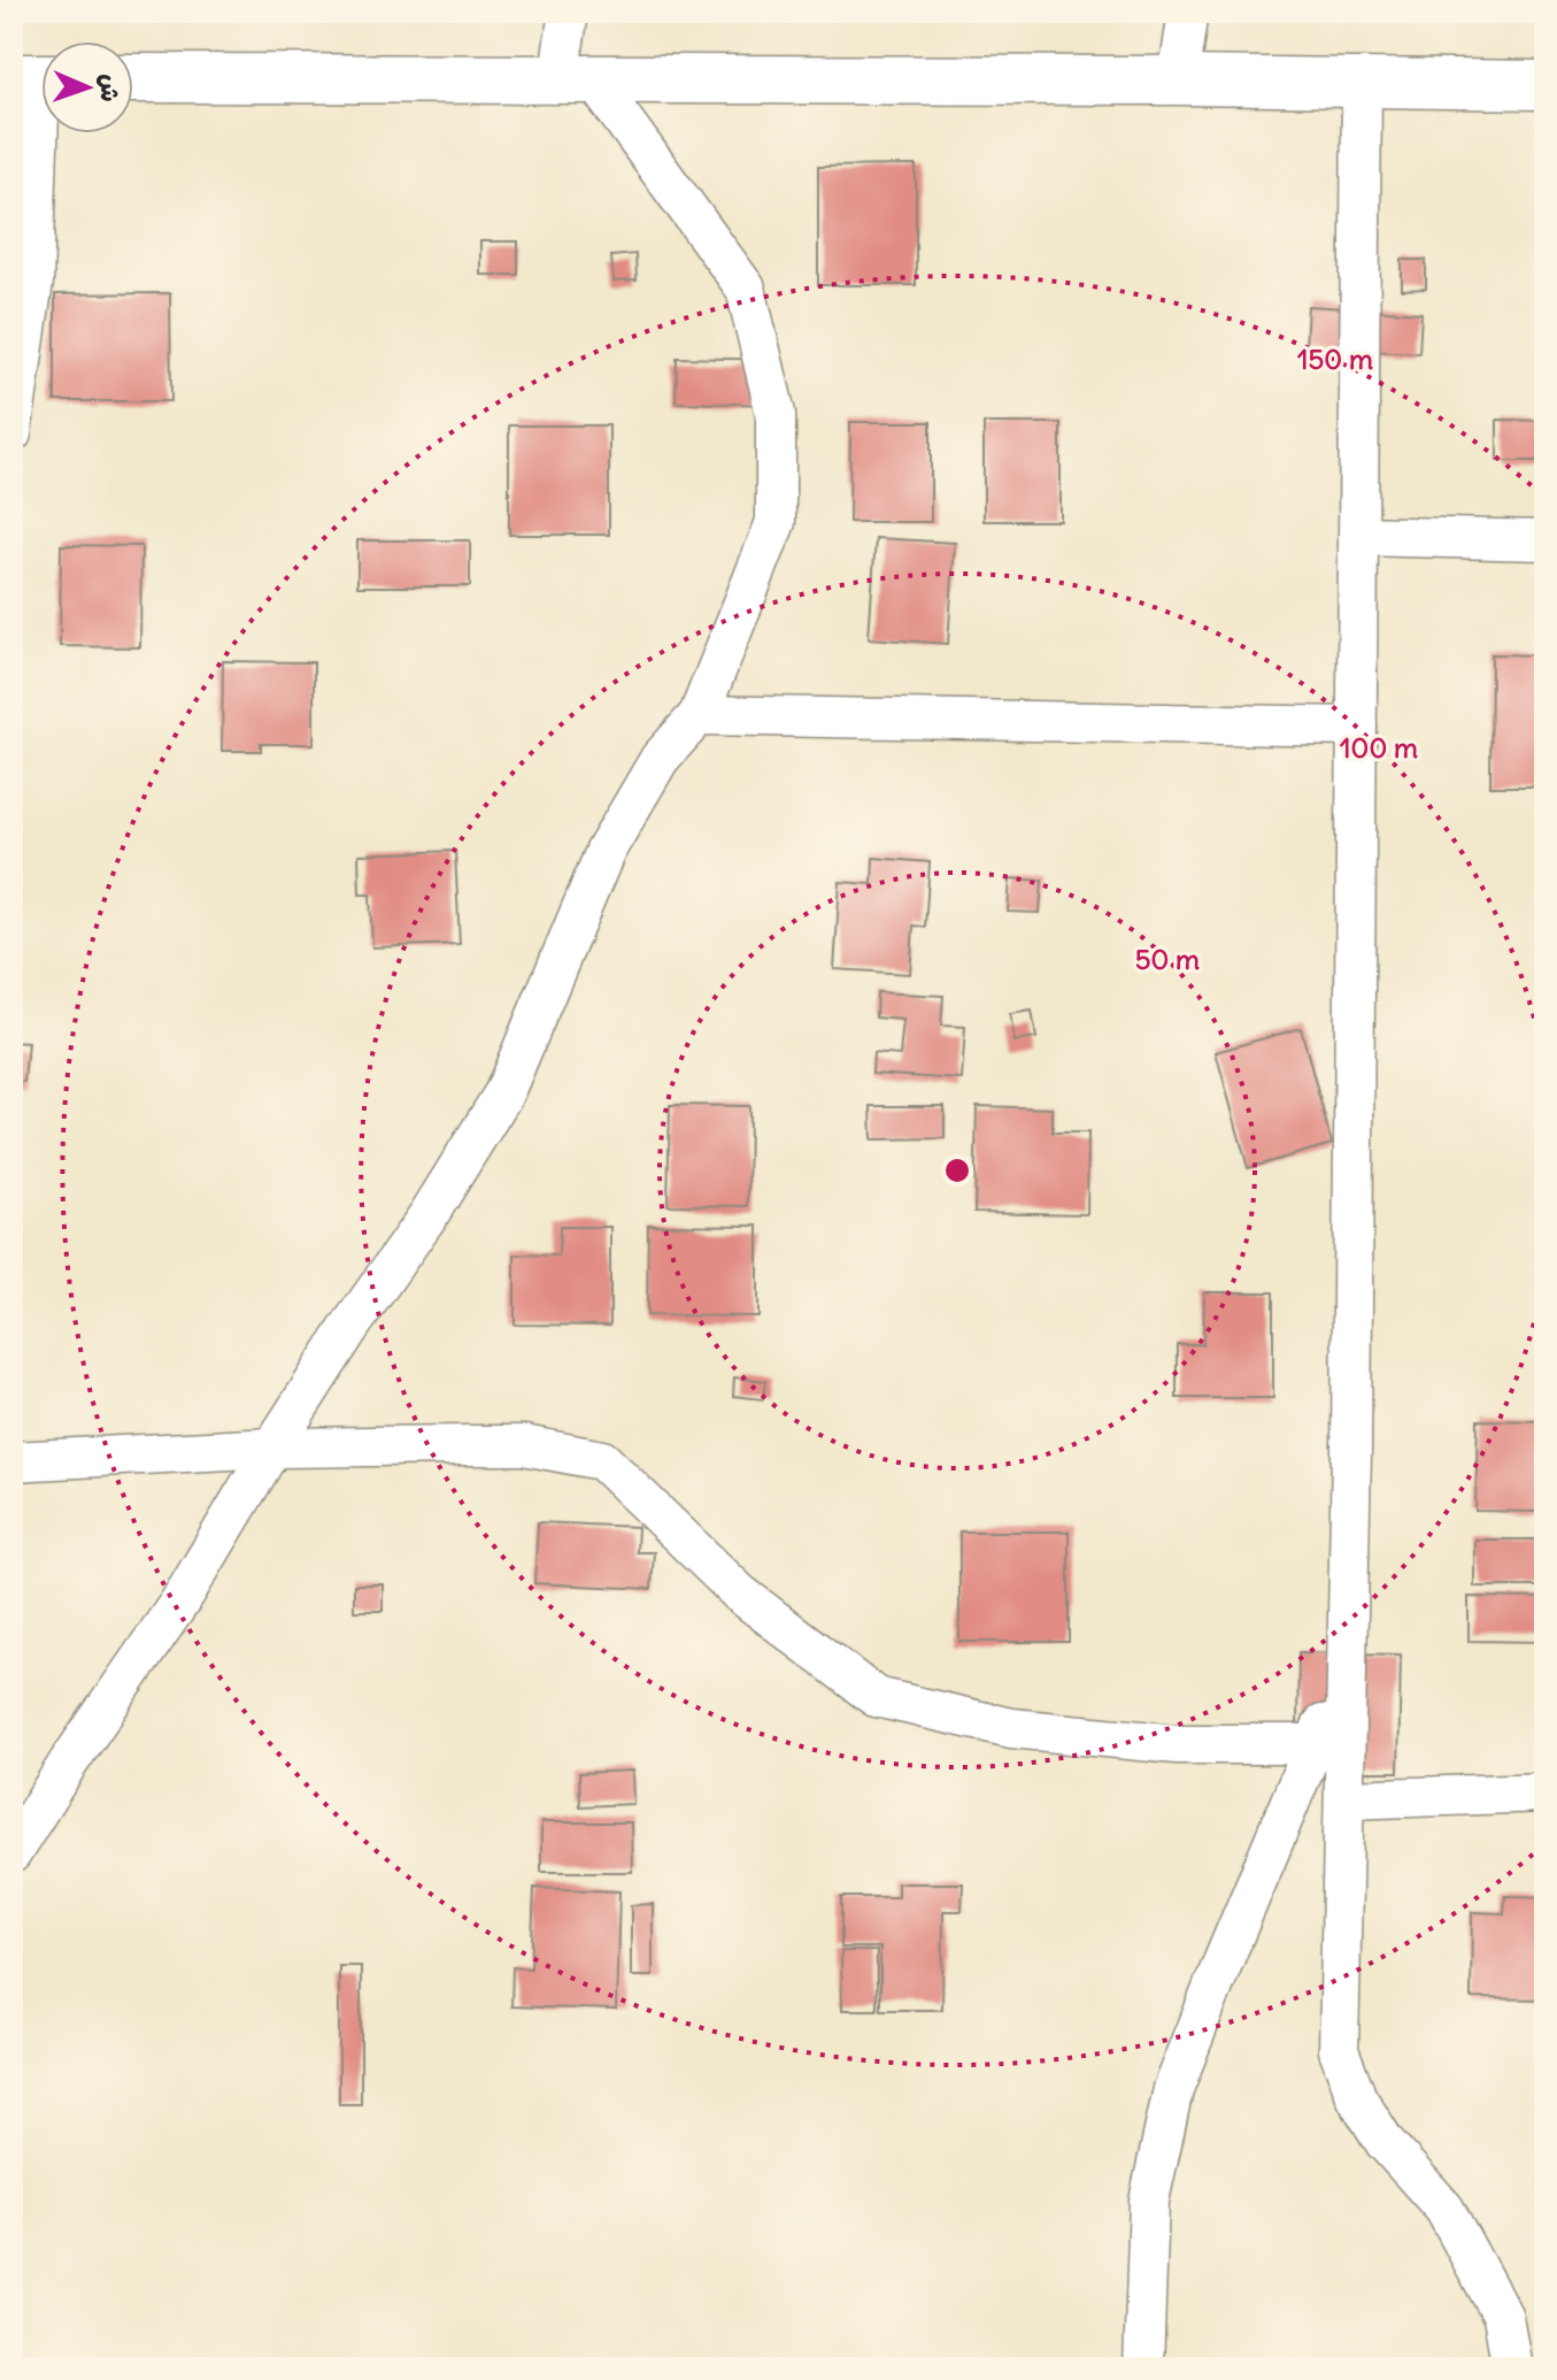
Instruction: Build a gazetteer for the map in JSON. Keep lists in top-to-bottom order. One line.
{"north":"right","rings":["150 m","100 m","50 m"]}
